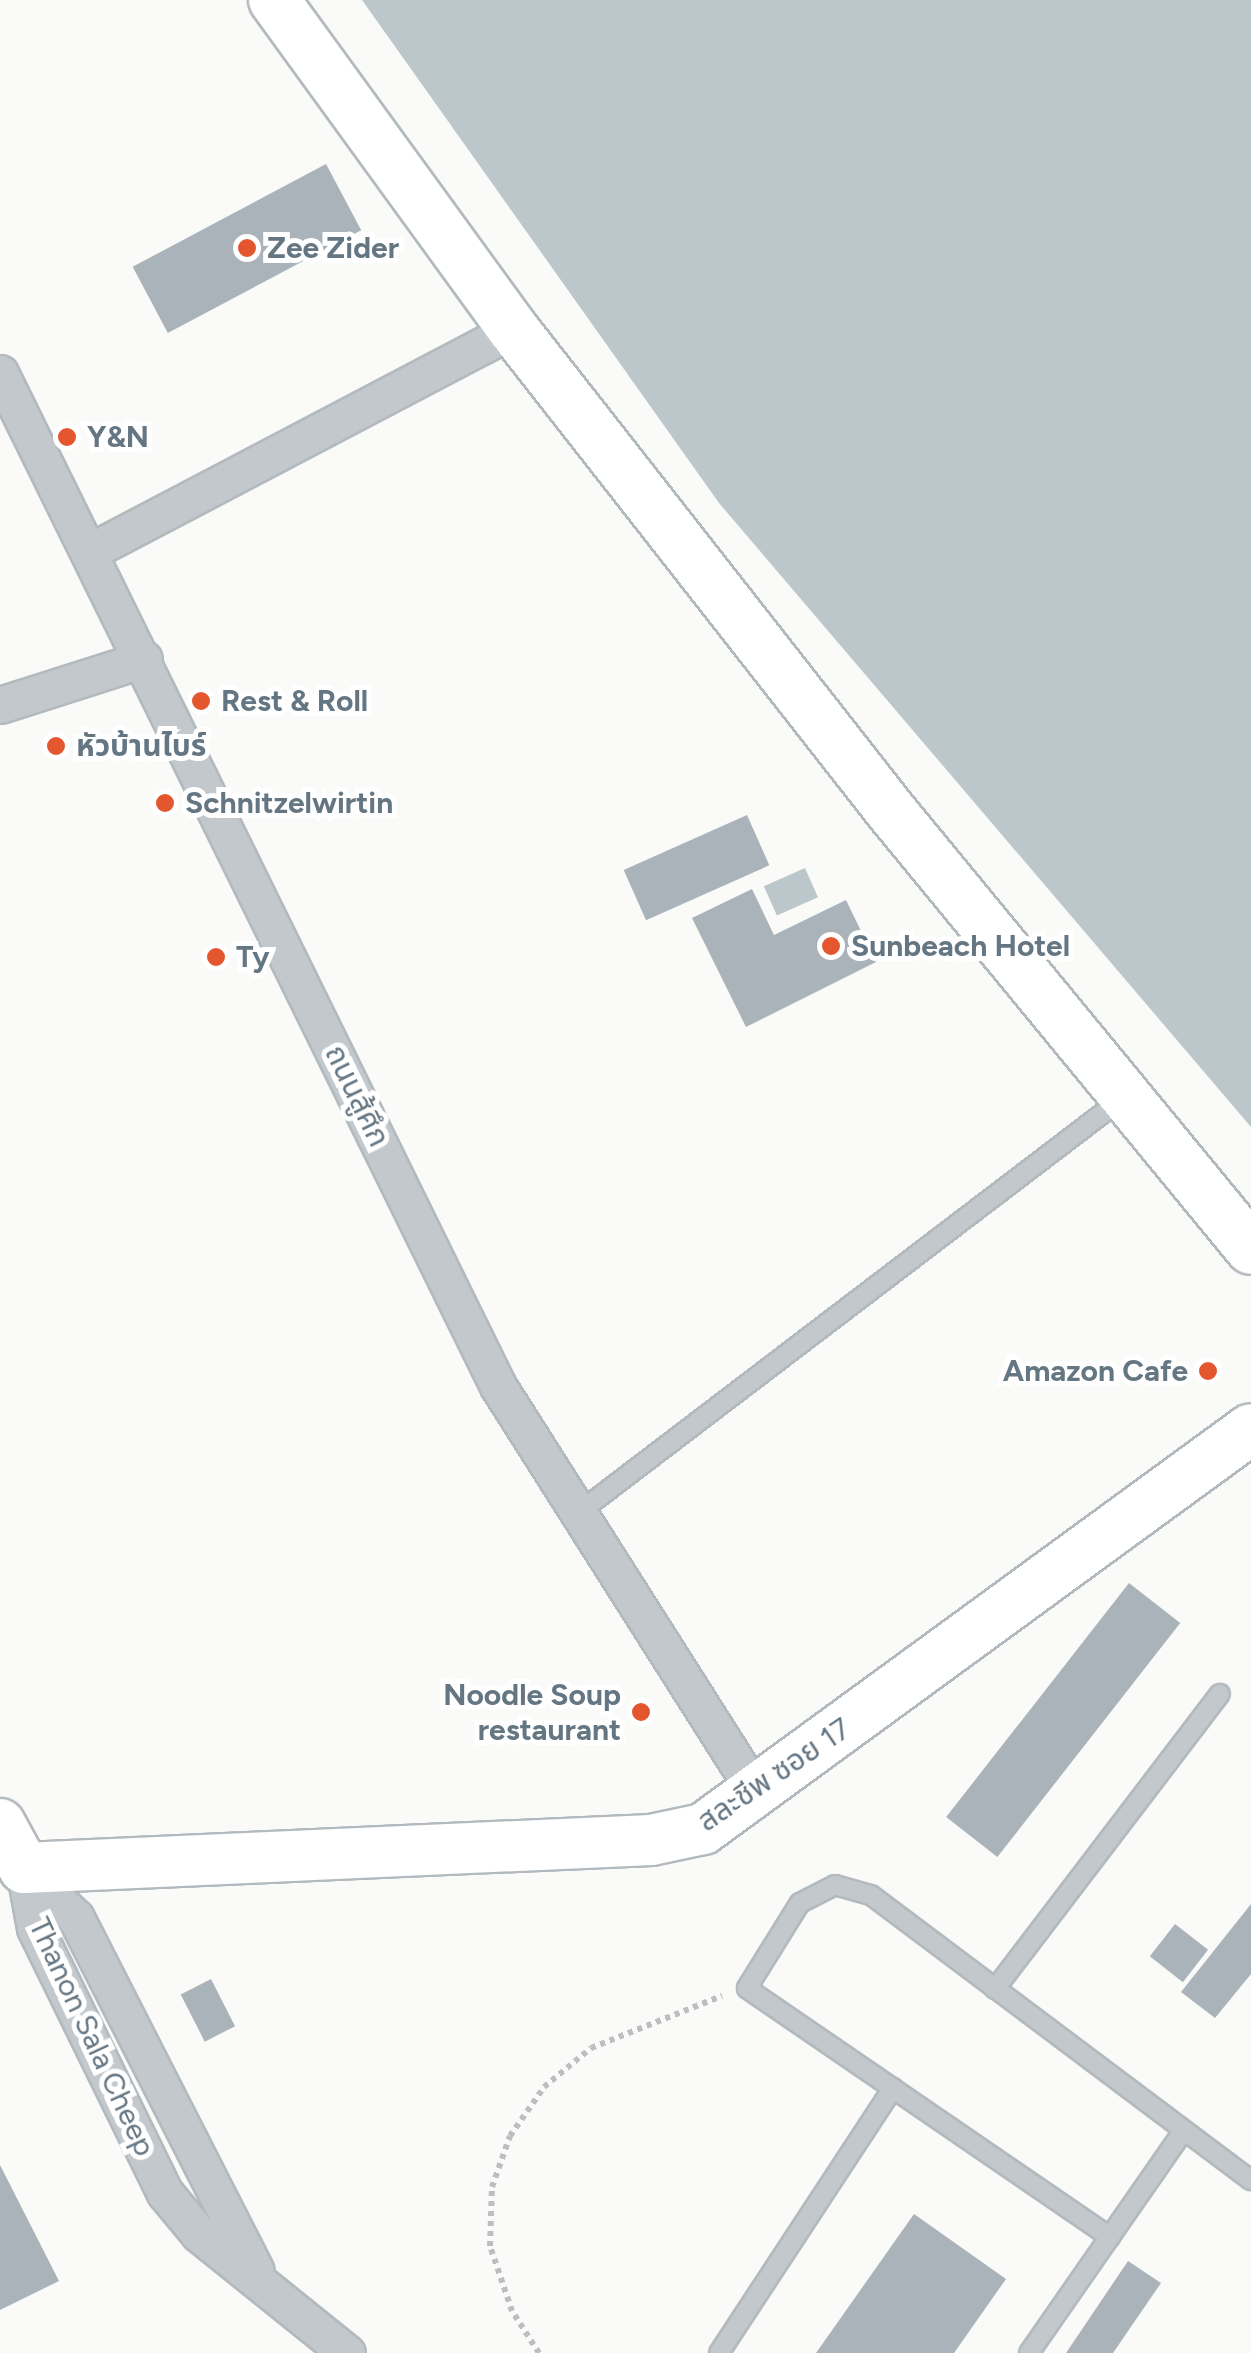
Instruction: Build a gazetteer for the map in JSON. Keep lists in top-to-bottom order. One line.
{"streets":{"street":["ถนนสู้ศึก","สละชีพ ซอย 17","Thanon Sala Cheep"]},"crossings":[["ถนนสู้ศึก","สละชีพ ซอย 17"],["สละชีพ ซอย 17","Thanon Sala Cheep"]],"places":["Zee Zider","Y&N","Rest & Roll","หัวบ้านไบร์","Schnitzelwirtin","Sunbeach Hotel","Ty","Amazon Cafe","Noodle Soup restaurant"]}
